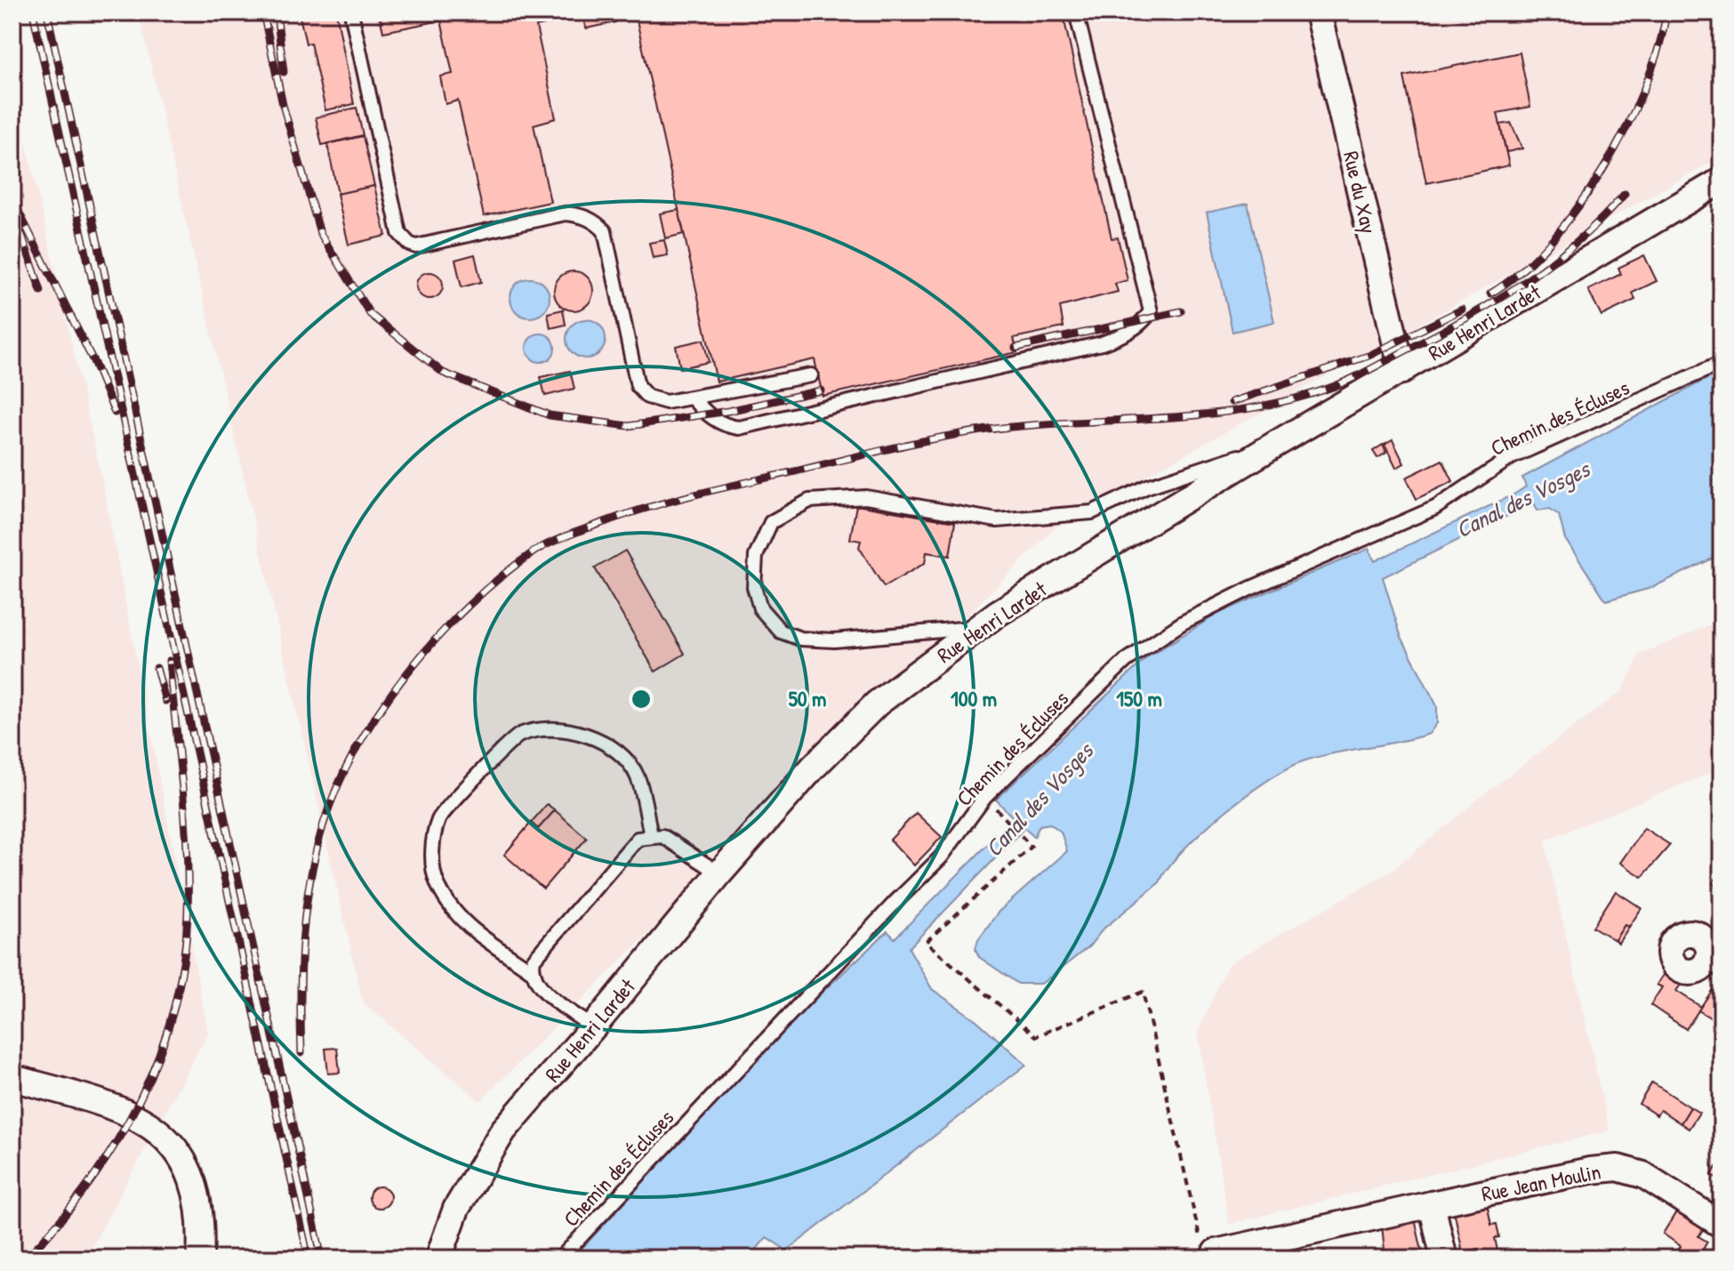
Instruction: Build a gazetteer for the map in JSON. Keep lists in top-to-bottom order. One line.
{"streets":{"street":["Rue du Xay","Rue Henri Lardet","Rue Jean Moulin"],"lane":["Chemin des Écluses"]},"crossings":[["Rue du Xay","Rue Henri Lardet"]],"water":["Canal des Vosges"],"rings":["50 m","100 m","150 m"]}
